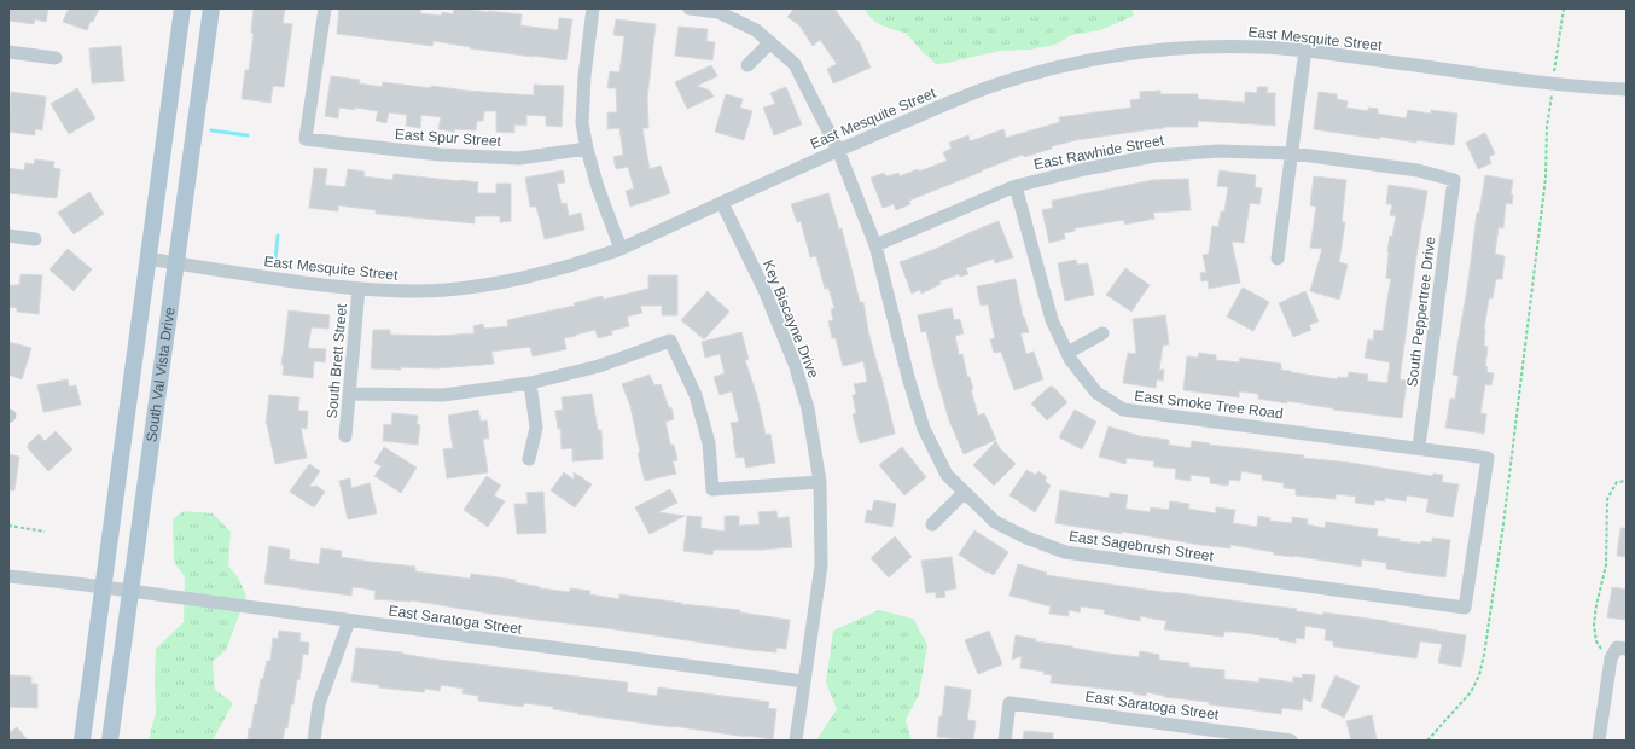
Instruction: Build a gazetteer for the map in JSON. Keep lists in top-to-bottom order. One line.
{"streets":{"main road":["South Val Vista Drive"],"street":["East Mesquite Street","East Spur Street","East Rawhide Street","South Peppertree Drive","Key Biscayne Drive","South Brett Street","East Smoke Tree Road","East Sagebrush Street","East Saratoga Street"]},"crossings":[["East Mesquite Street","Key Biscayne Drive"],["East Mesquite Street","South Brett Street"],["East Mesquite Street","South Val Vista Drive"],["East Mesquite Street","East Sagebrush Street"],["East Rawhide Street","South Peppertree Drive"],["East Rawhide Street","East Smoke Tree Road"],["East Rawhide Street","East Sagebrush Street"],["South Peppertree Drive","East Smoke Tree Road"],["Key Biscayne Drive","East Saratoga Street"],["South Val Vista Drive","East Saratoga Street"],["East Smoke Tree Road","East Sagebrush Street"]]}
